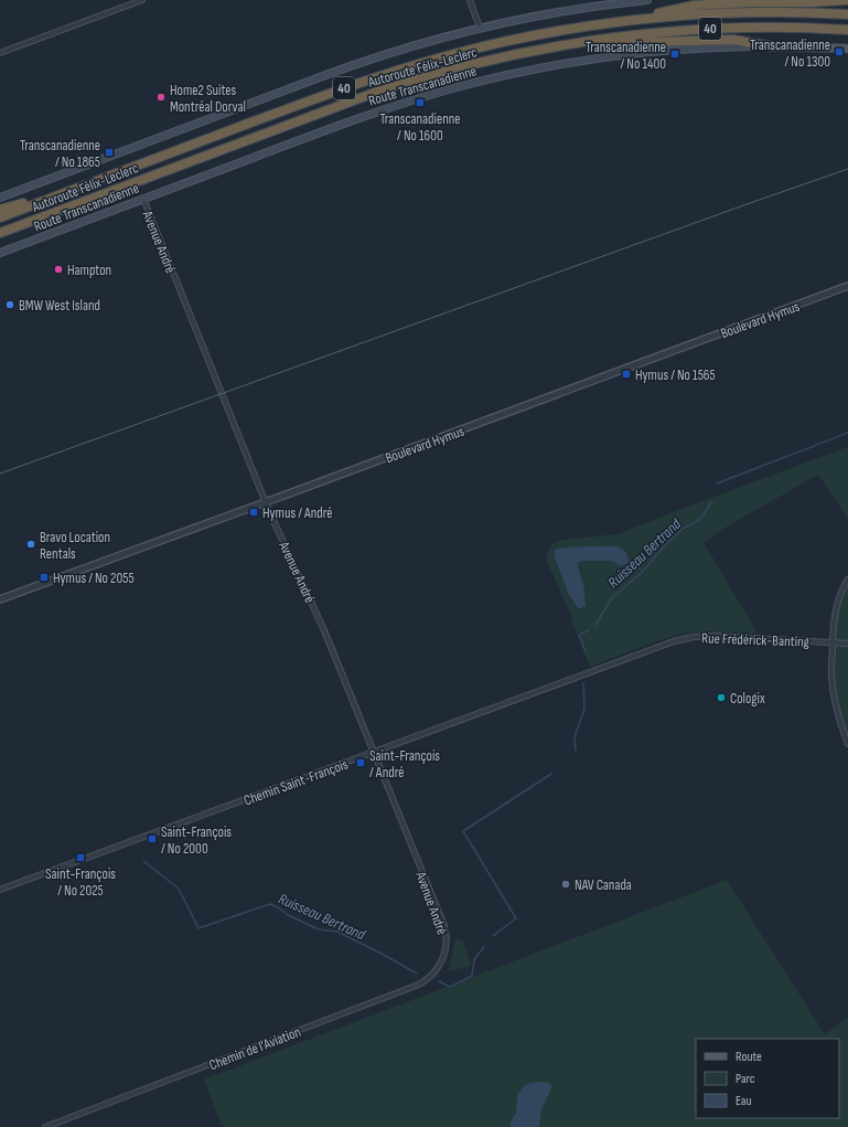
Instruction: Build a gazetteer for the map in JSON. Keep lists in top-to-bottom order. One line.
{"streets":{"highway":["40","Autoroute Félix-Leclerc"],"main road":["Route Transcanadienne"],"street":["Avenue André","Boulevard Hymus","Rue Frédérick-Banting","Chemin Saint-François","Chemin de l'Aviation"]},"crossings":[["Route Transcanadienne","Avenue André"],["Avenue André","Boulevard Hymus"],["Avenue André","Chemin Saint-François"],["Avenue André","Chemin de l'Aviation"],["Rue Frédérick-Banting","Chemin Saint-François"]],"water":["Ruisseau Bertrand"],"places":{"transit":["Transcanadienne / No 1300","Transcanadienne / No 1400","Transcanadienne / No 1600","Transcanadienne / No 1865","Hymus / No 1565","Hymus / André","Hymus / No 2055","Saint-François / André","Saint-François / No 2000","Saint-François / No 2025"],"other":["Home2 Suites Montréal Dorval","Hampton","BMW West Island","Bravo Location Rentals","Cologix","NAV Canada"]},"legend":["Route","Parc","Eau"]}
